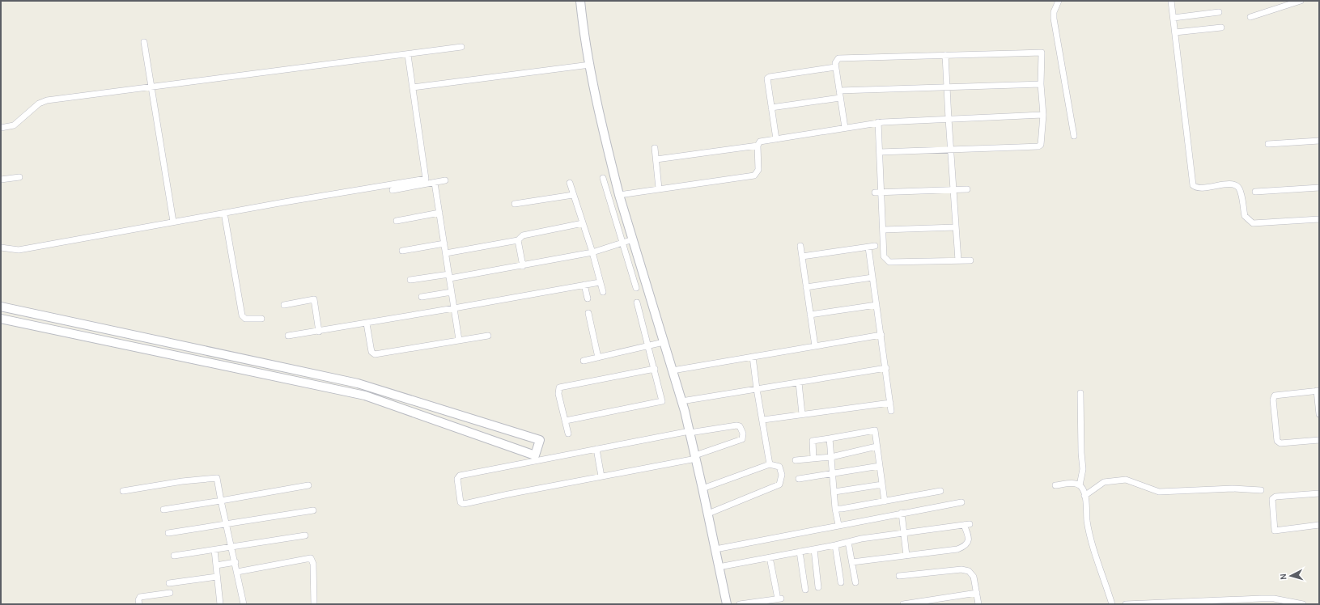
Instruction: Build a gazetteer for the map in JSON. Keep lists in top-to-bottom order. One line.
{"north":"left"}
